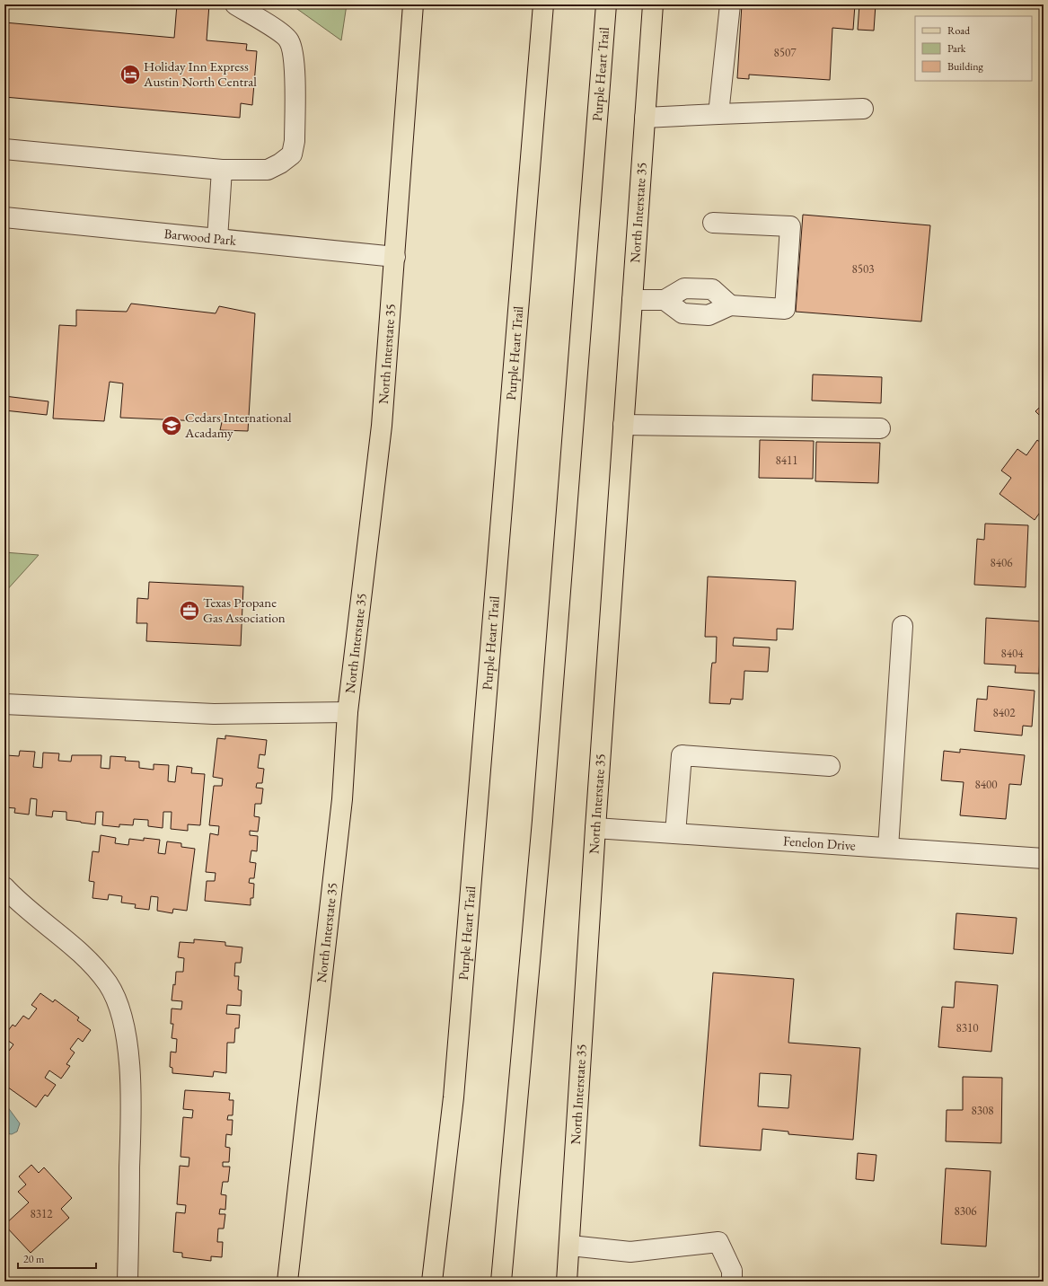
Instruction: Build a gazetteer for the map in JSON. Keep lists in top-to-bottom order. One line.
{"streets":{"main road":["Purple Heart Trail","North Interstate 35"],"street":["Barwood Park","Fenelon Drive"]},"crossings":[["North Interstate 35","Barwood Park"],["North Interstate 35","Fenelon Drive"]],"places":{"hotel":["Holiday Inn Express Austin North Central"],"school or university":["Cedars International Acadamy"],"office":["Texas Propane Gas Association"]},"house_numbers":["8507","8503","8411","8406","8404","8402","8400","8310","8308","8306","8312"],"legend":["Road","Park","Building"],"scale_bar":"20 m"}
